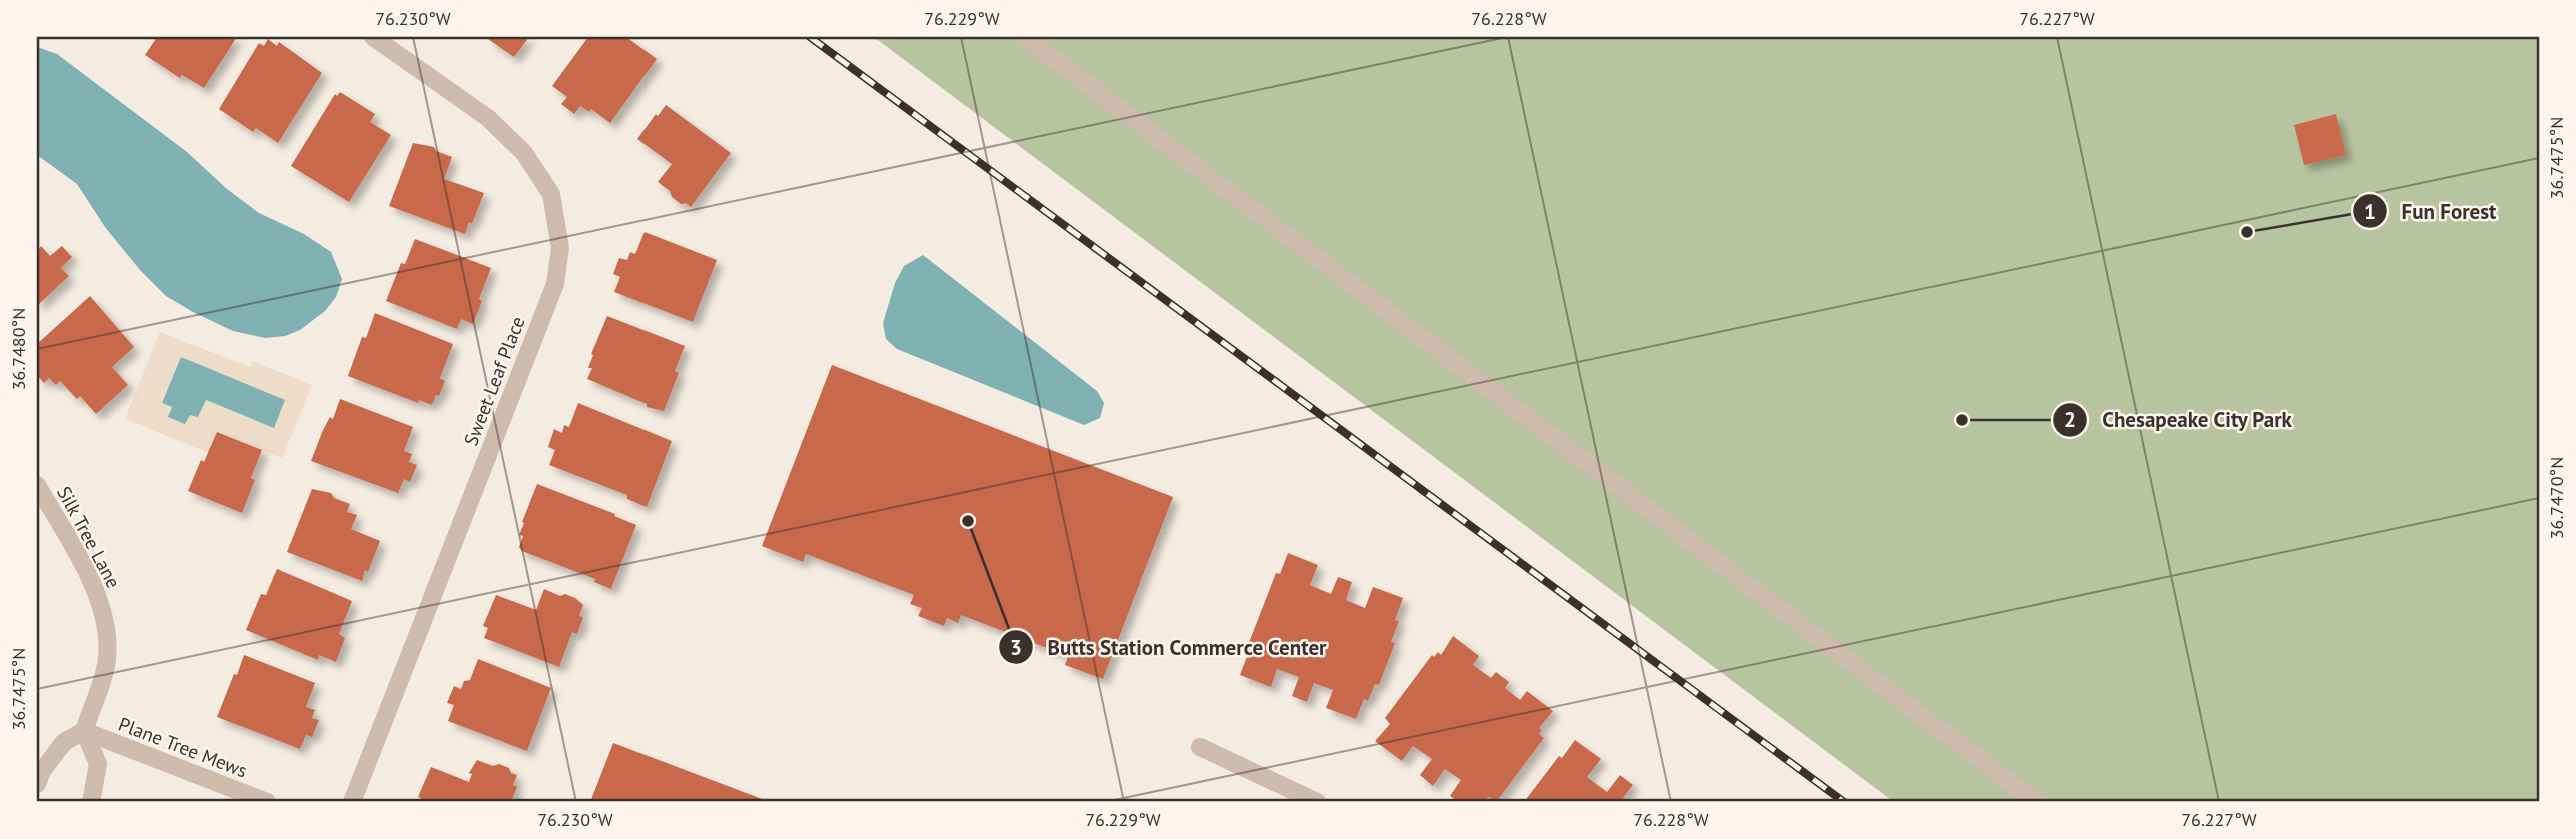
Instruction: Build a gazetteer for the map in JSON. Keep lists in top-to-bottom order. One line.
{"streets":{"street":["Sweet Leaf Place","Silk Tree Lane","Plane Tree Mews"]},"crossings":[["Silk Tree Lane","Plane Tree Mews"]],"places":["Fun Forest","Chesapeake City Park","Butts Station Commerce Center"],"coordinates":["76.230°W","76.229°W","76.228°W","76.227°W","36.7475°N","36.7480°N","36.7470°N"]}
